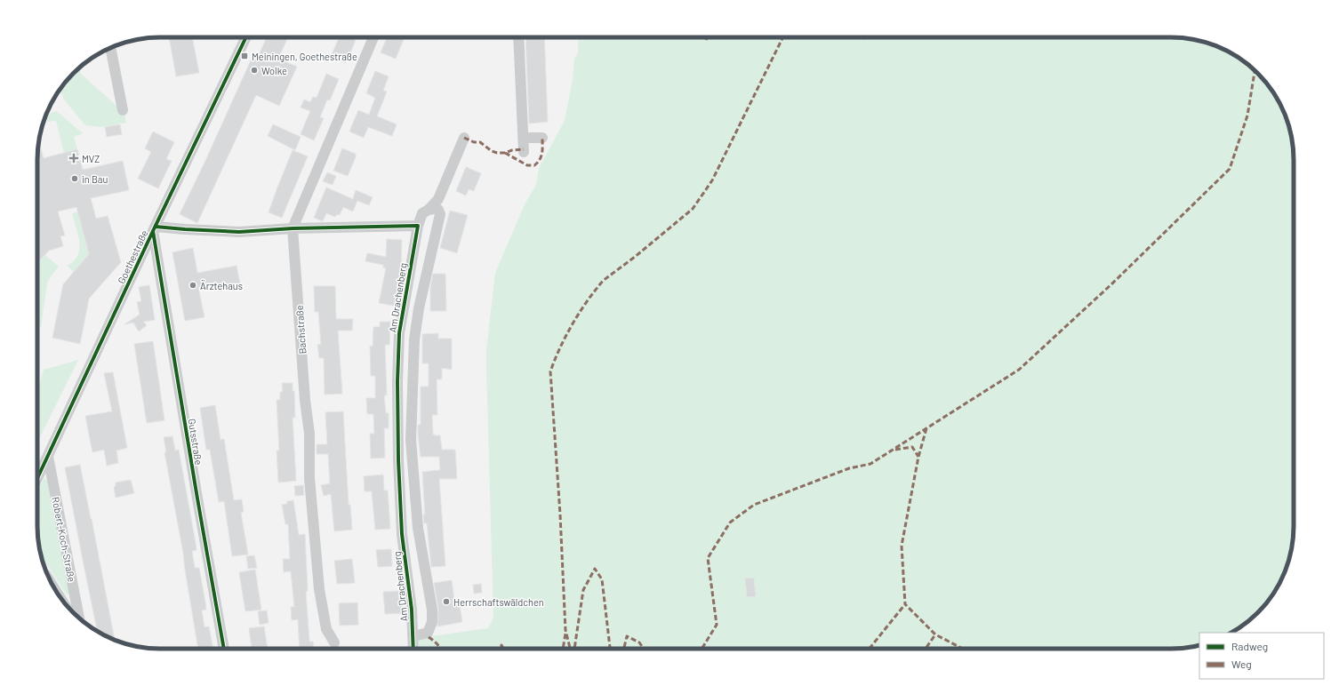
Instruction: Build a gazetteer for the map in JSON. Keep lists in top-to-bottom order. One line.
{"streets":{"street":["Goethestraße","Am Drachenberg","Bachstraße","Gutsstraße","Robert-Koch-Straße"]},"crossings":[["Goethestraße","Gutsstraße"],["Goethestraße","Robert-Koch-Straße"]],"places":{"transit":["Meiningen, Goethestraße"],"other":["Wolke","in Bau","Ärztehaus","Herrschaftswäldchen"],"health":["MVZ"]},"legend":["Radweg","Weg"]}
